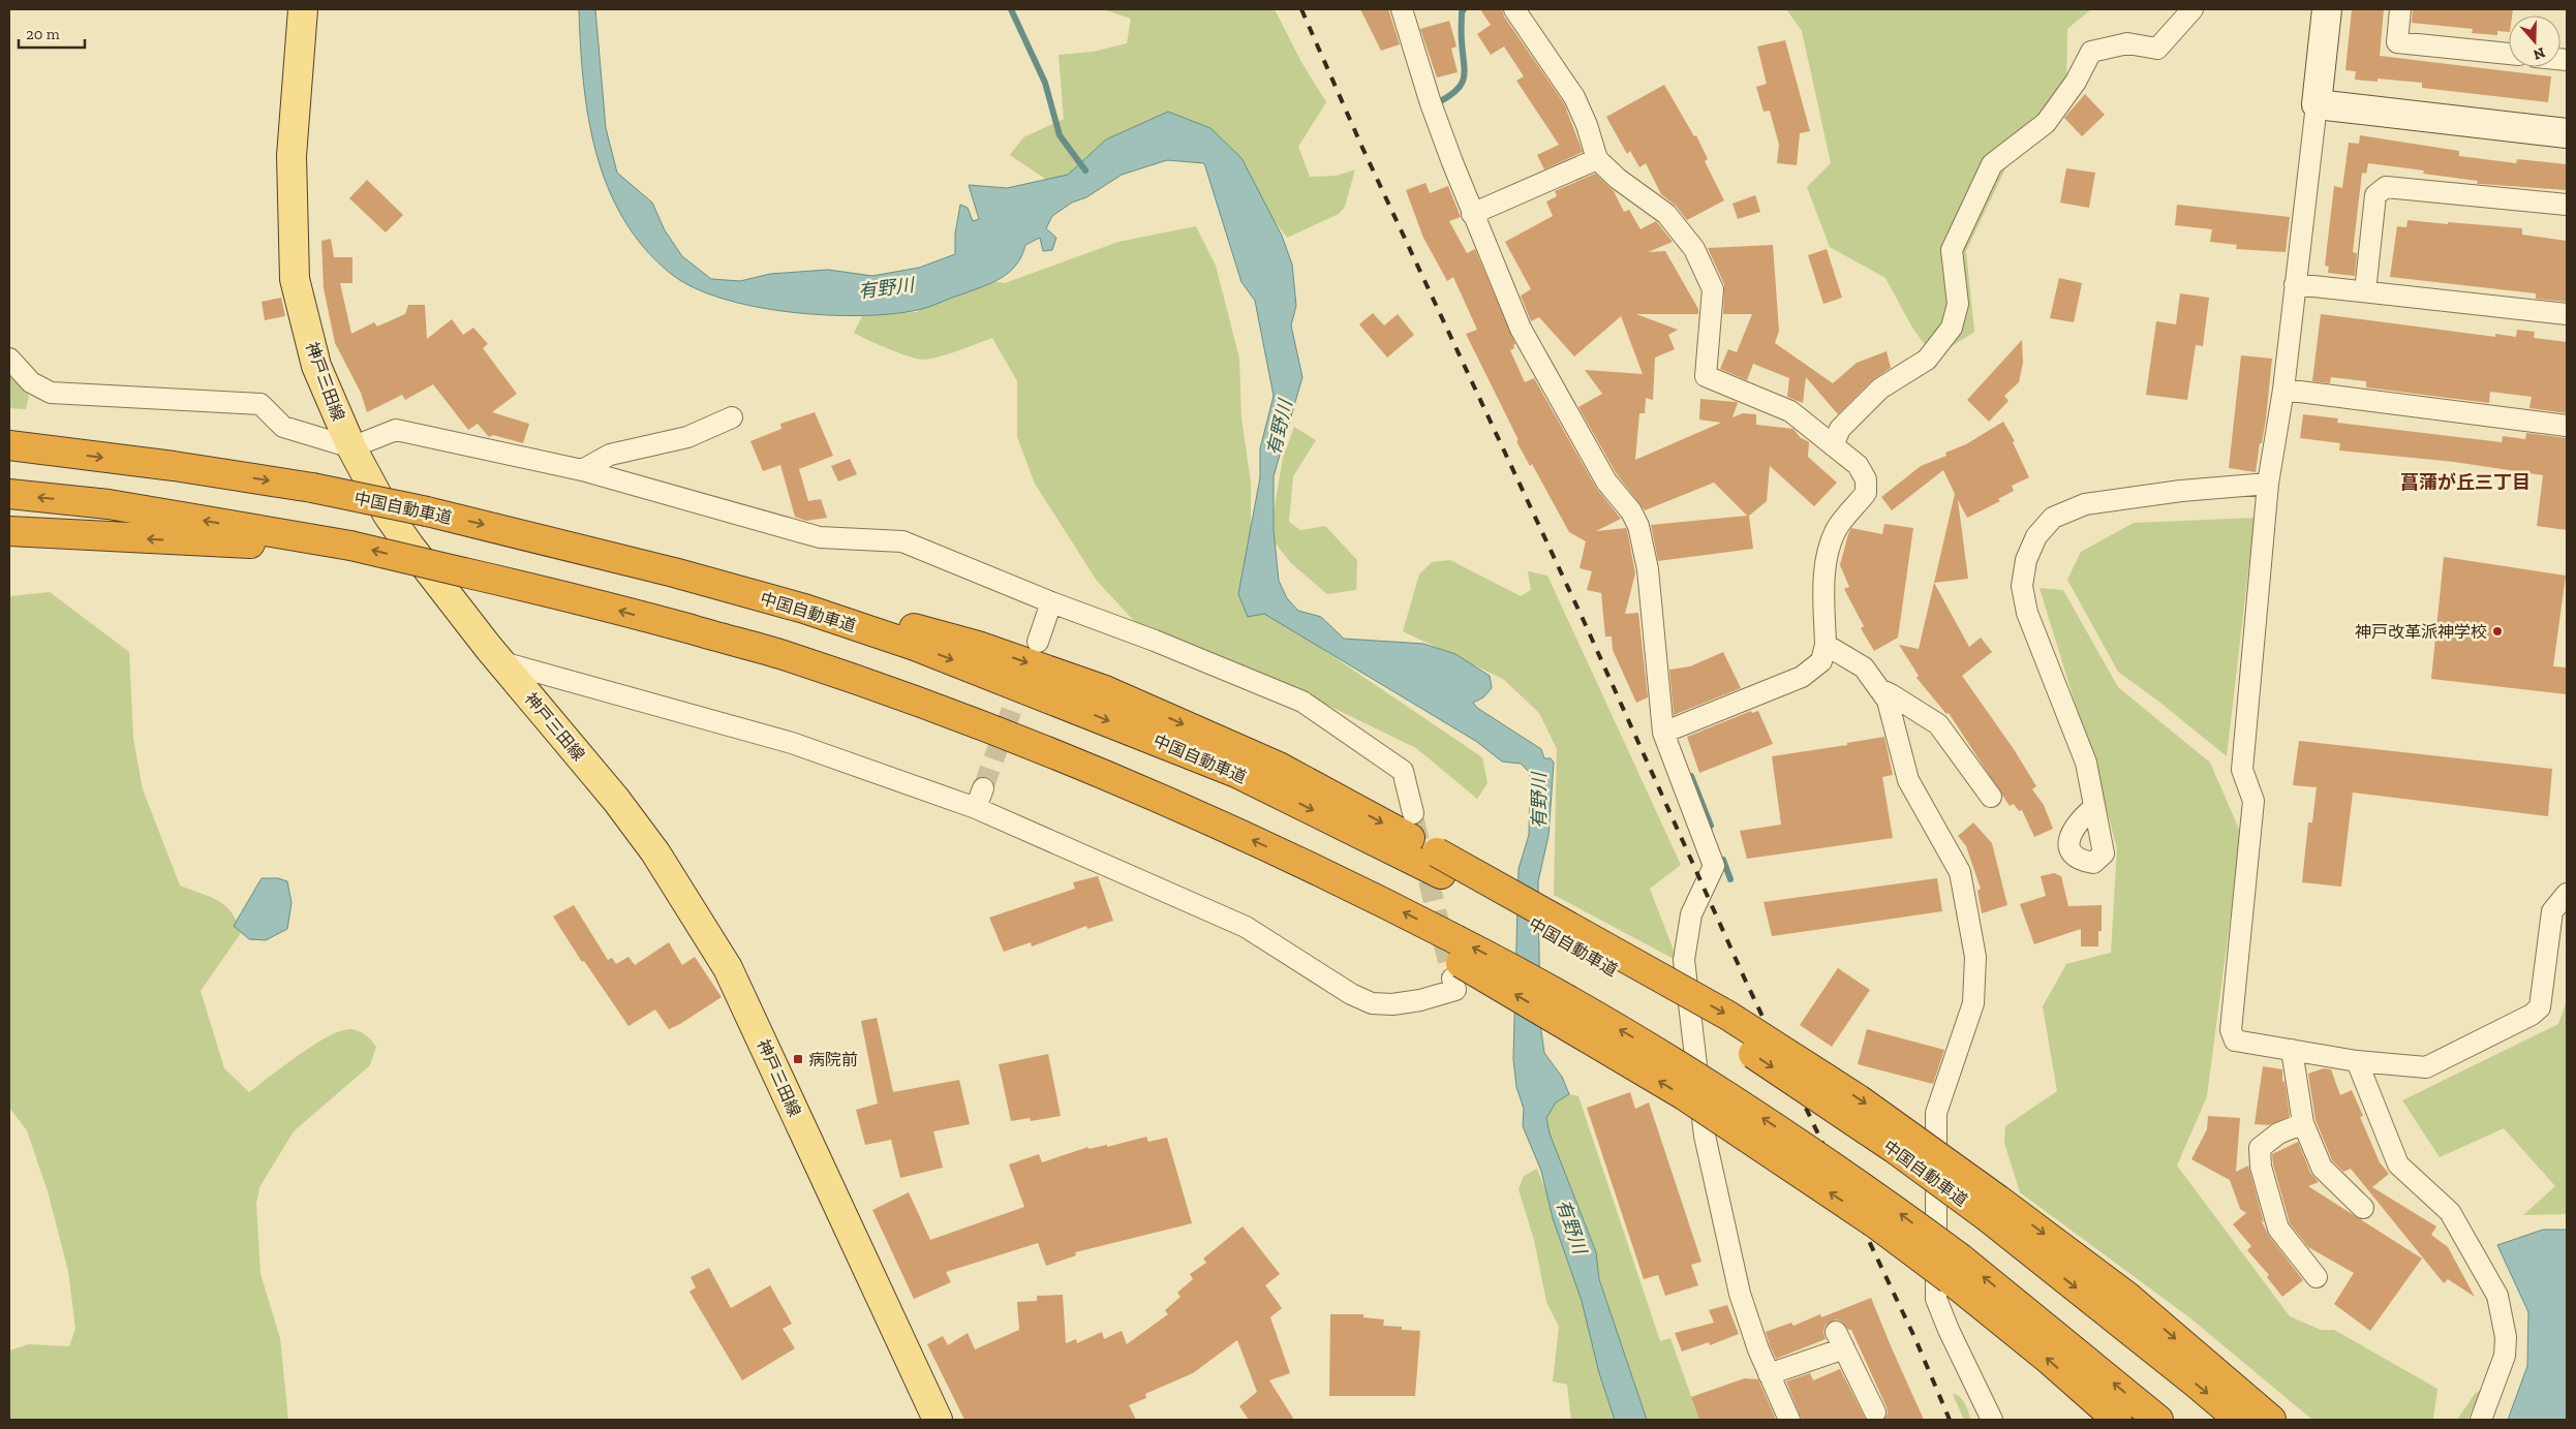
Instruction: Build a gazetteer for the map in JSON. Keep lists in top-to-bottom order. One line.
{"streets":{"highway":["中国自動車道"],"main road":["神戸三田線"]},"districts":["菖蒲が丘三丁目"],"water":["有野川"],"places":{"other":["神戸改革派神学校"],"transit":["病院前"]},"scale_bar":"20 m","north":"bottom"}
